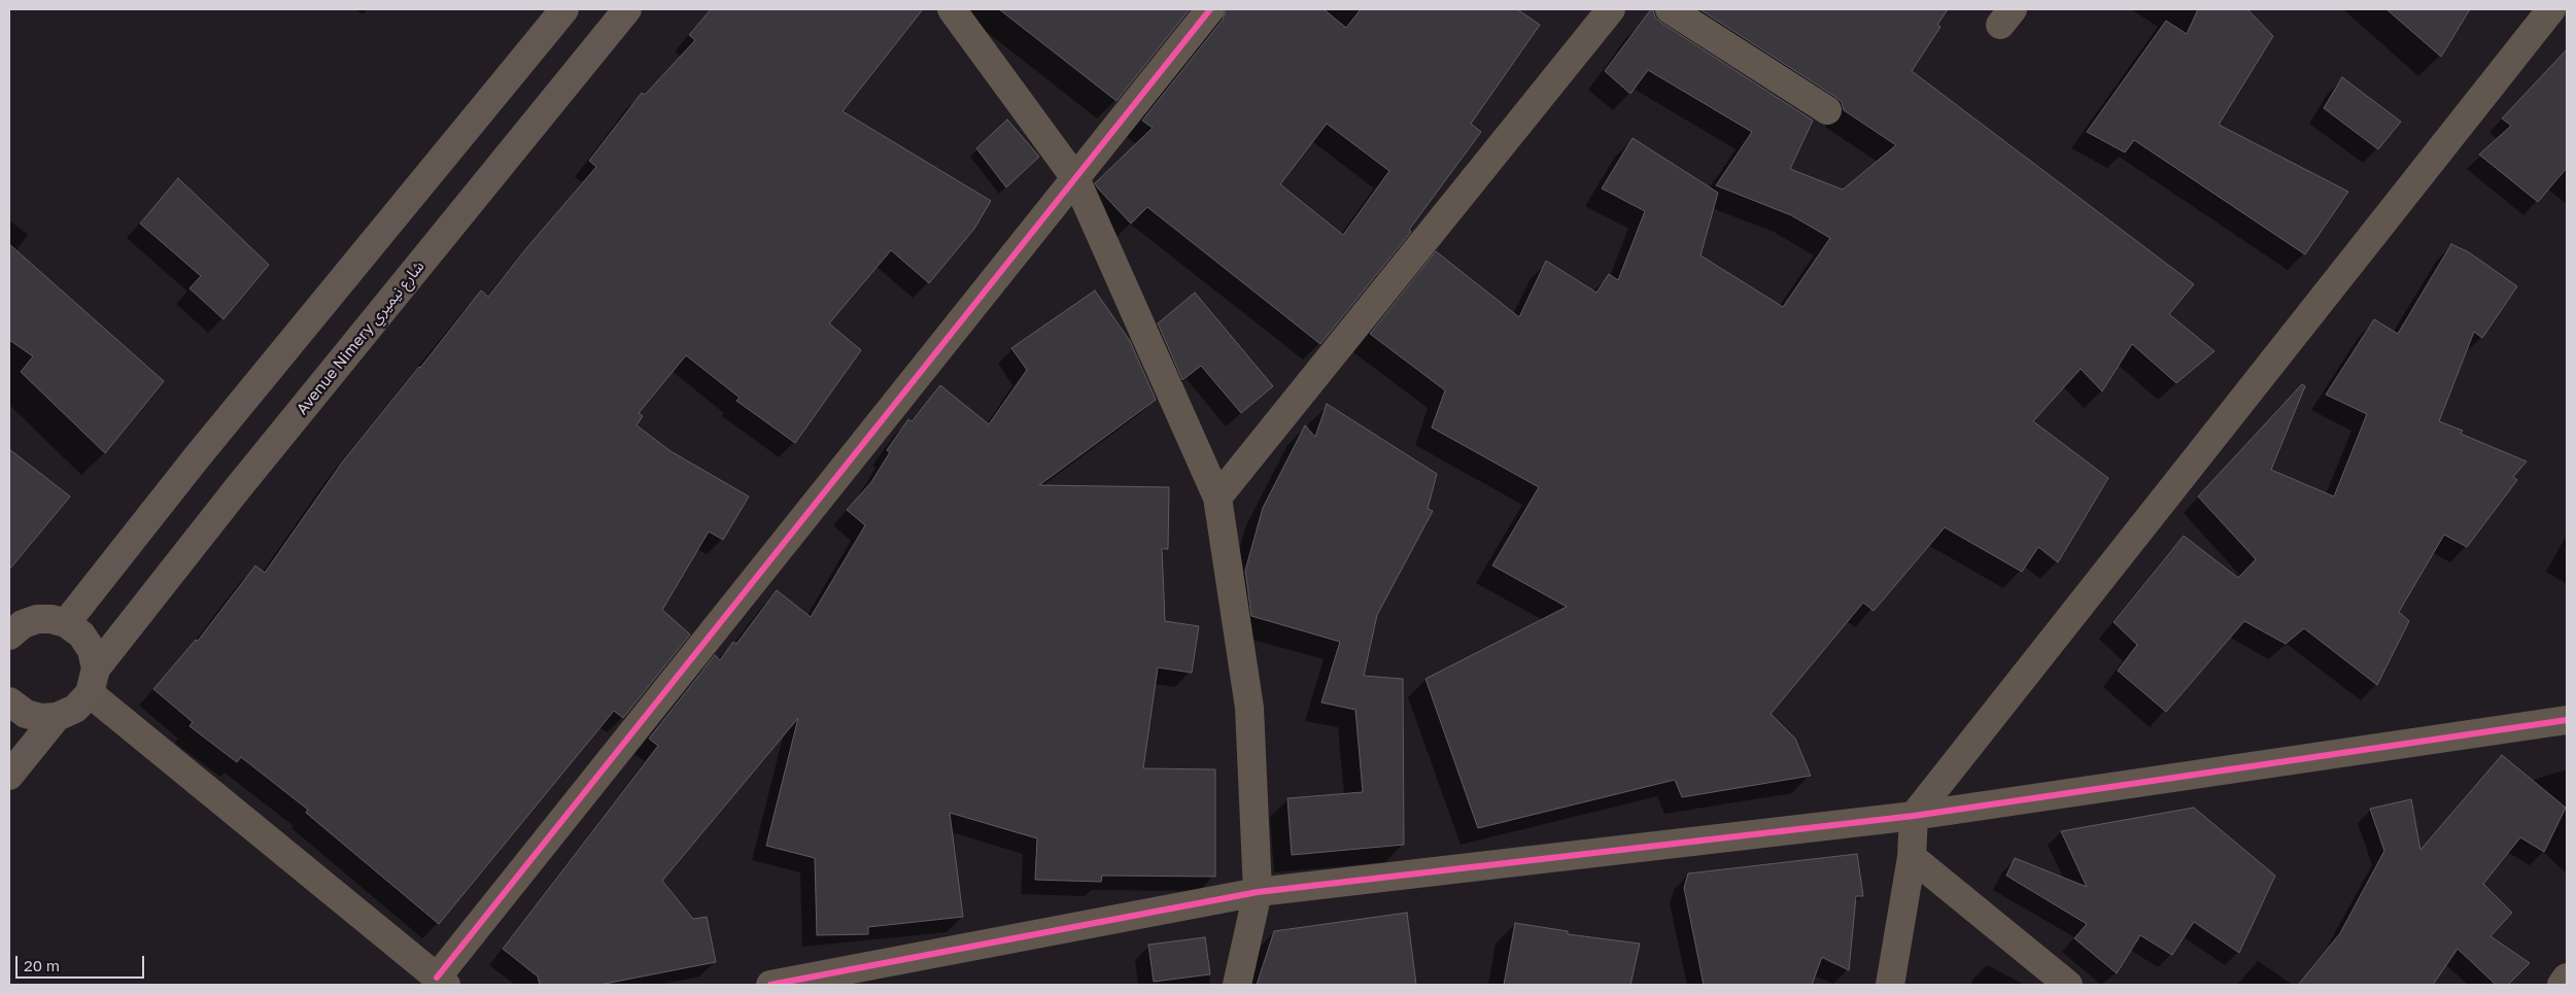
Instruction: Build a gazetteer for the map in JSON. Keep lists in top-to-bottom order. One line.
{"streets":{"main road":["Avenue Nimery شارع نيميري"]},"scale_bar":"20 m"}
